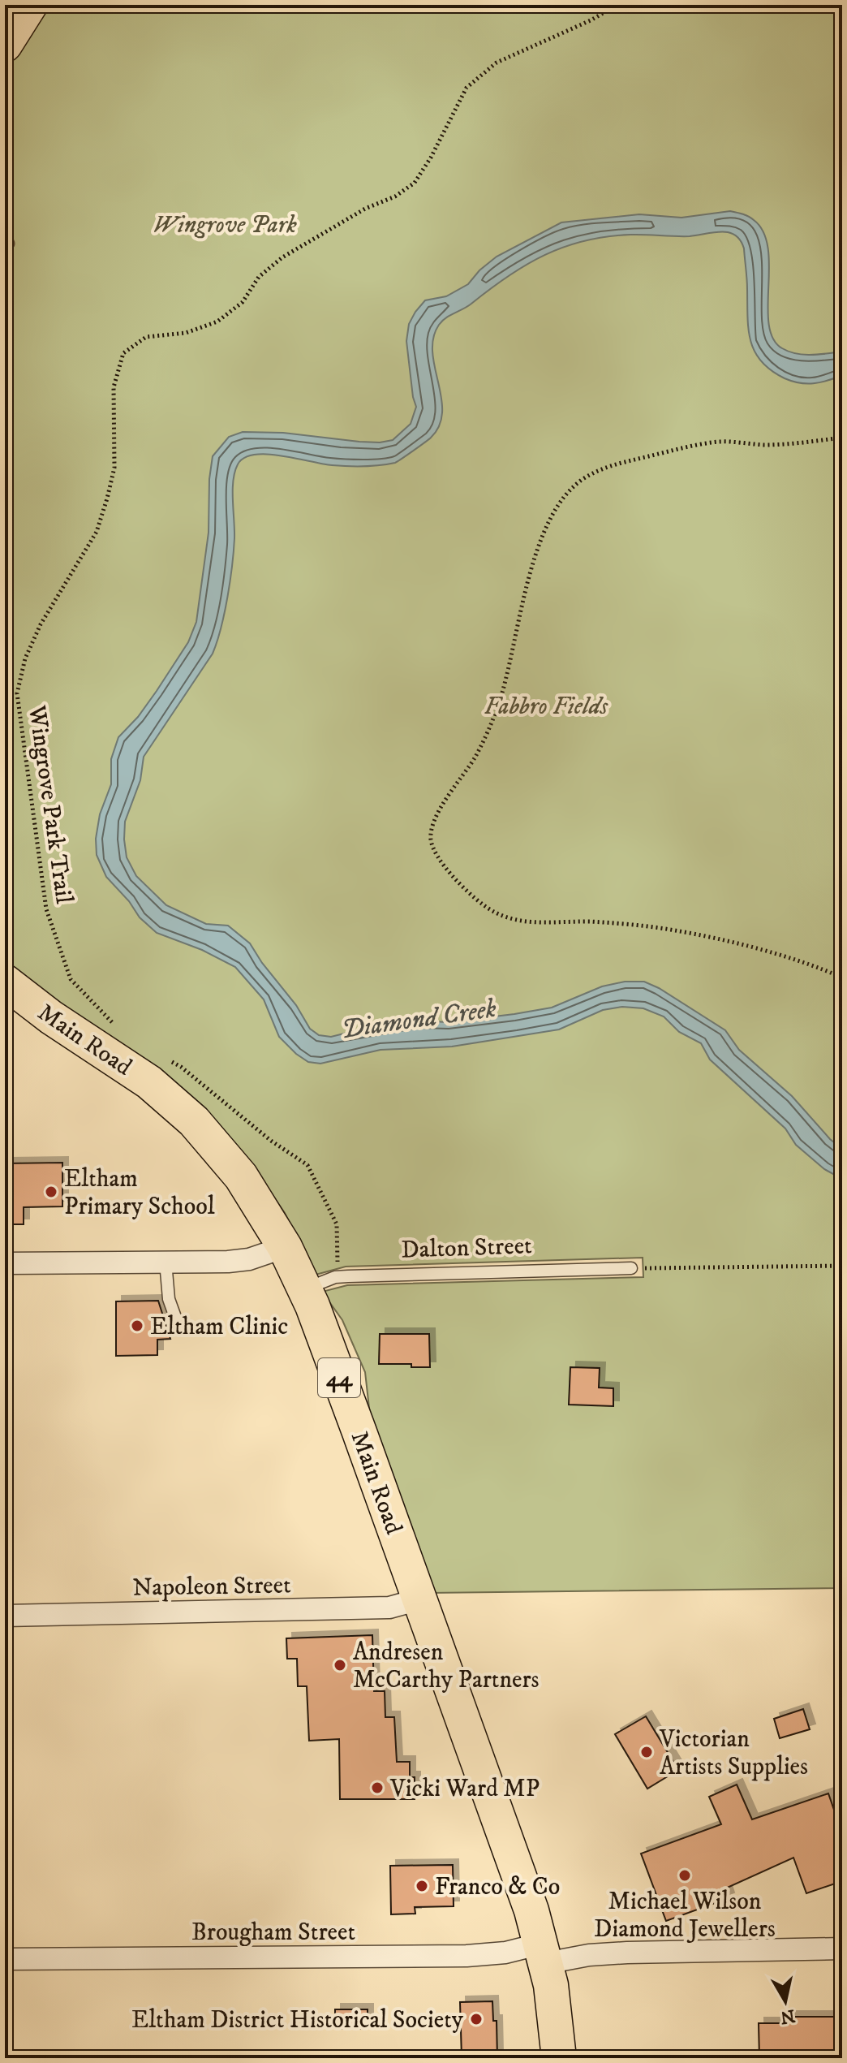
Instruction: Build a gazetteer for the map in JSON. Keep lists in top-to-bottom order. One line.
{"streets":{"main road":["Main Road","44"],"street":["Napoleon Street","Brougham Street"],"lane":["Dalton Street"],"path":["Wingrove Park Trail"]},"crossings":[["Main Road","Dalton Street"],["Main Road","Napoleon Street"],["Main Road","Brougham Street"]],"water":["Diamond Creek"],"parks":["Wingrove Park","Fabbro Fields"],"places":["Eltham Primary School","Eltham Clinic","Andresen McCarthy Partners","Victorian Artists Supplies","Vicki Ward MP","Michael Wilson Diamond Jewellers","Franco & Co","Eltham District Historical Society"],"north":"bottom"}
